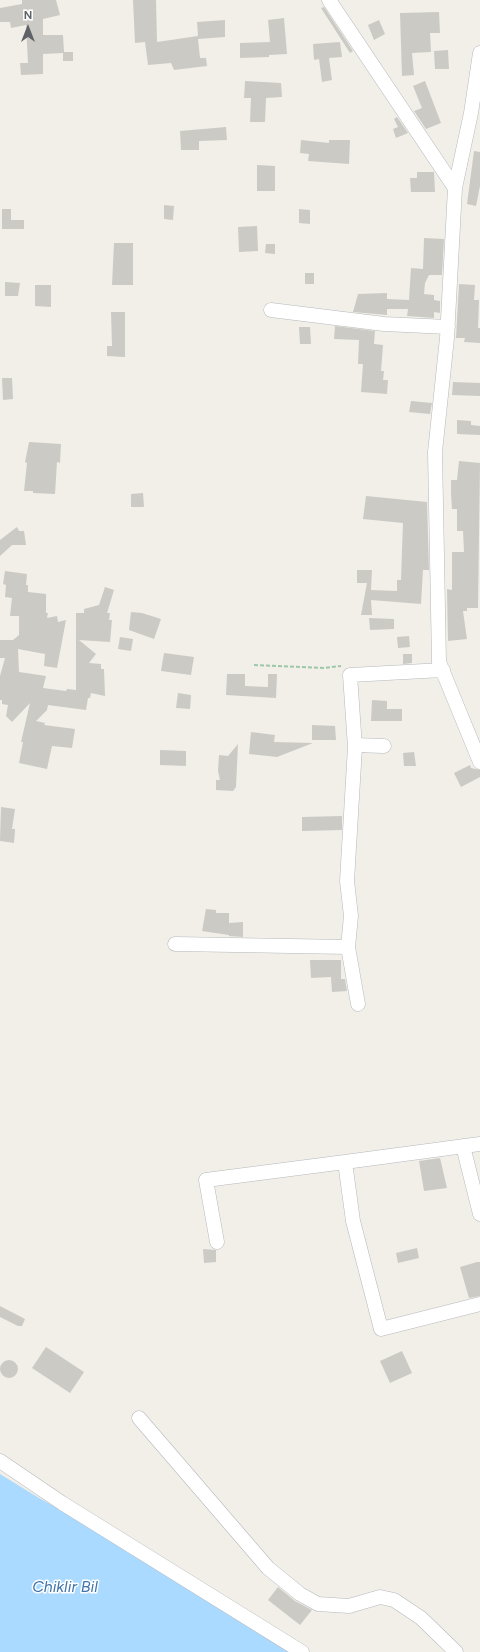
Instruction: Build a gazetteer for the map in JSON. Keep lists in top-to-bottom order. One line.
{"water":["Chiklir Bil"],"north":"top"}
